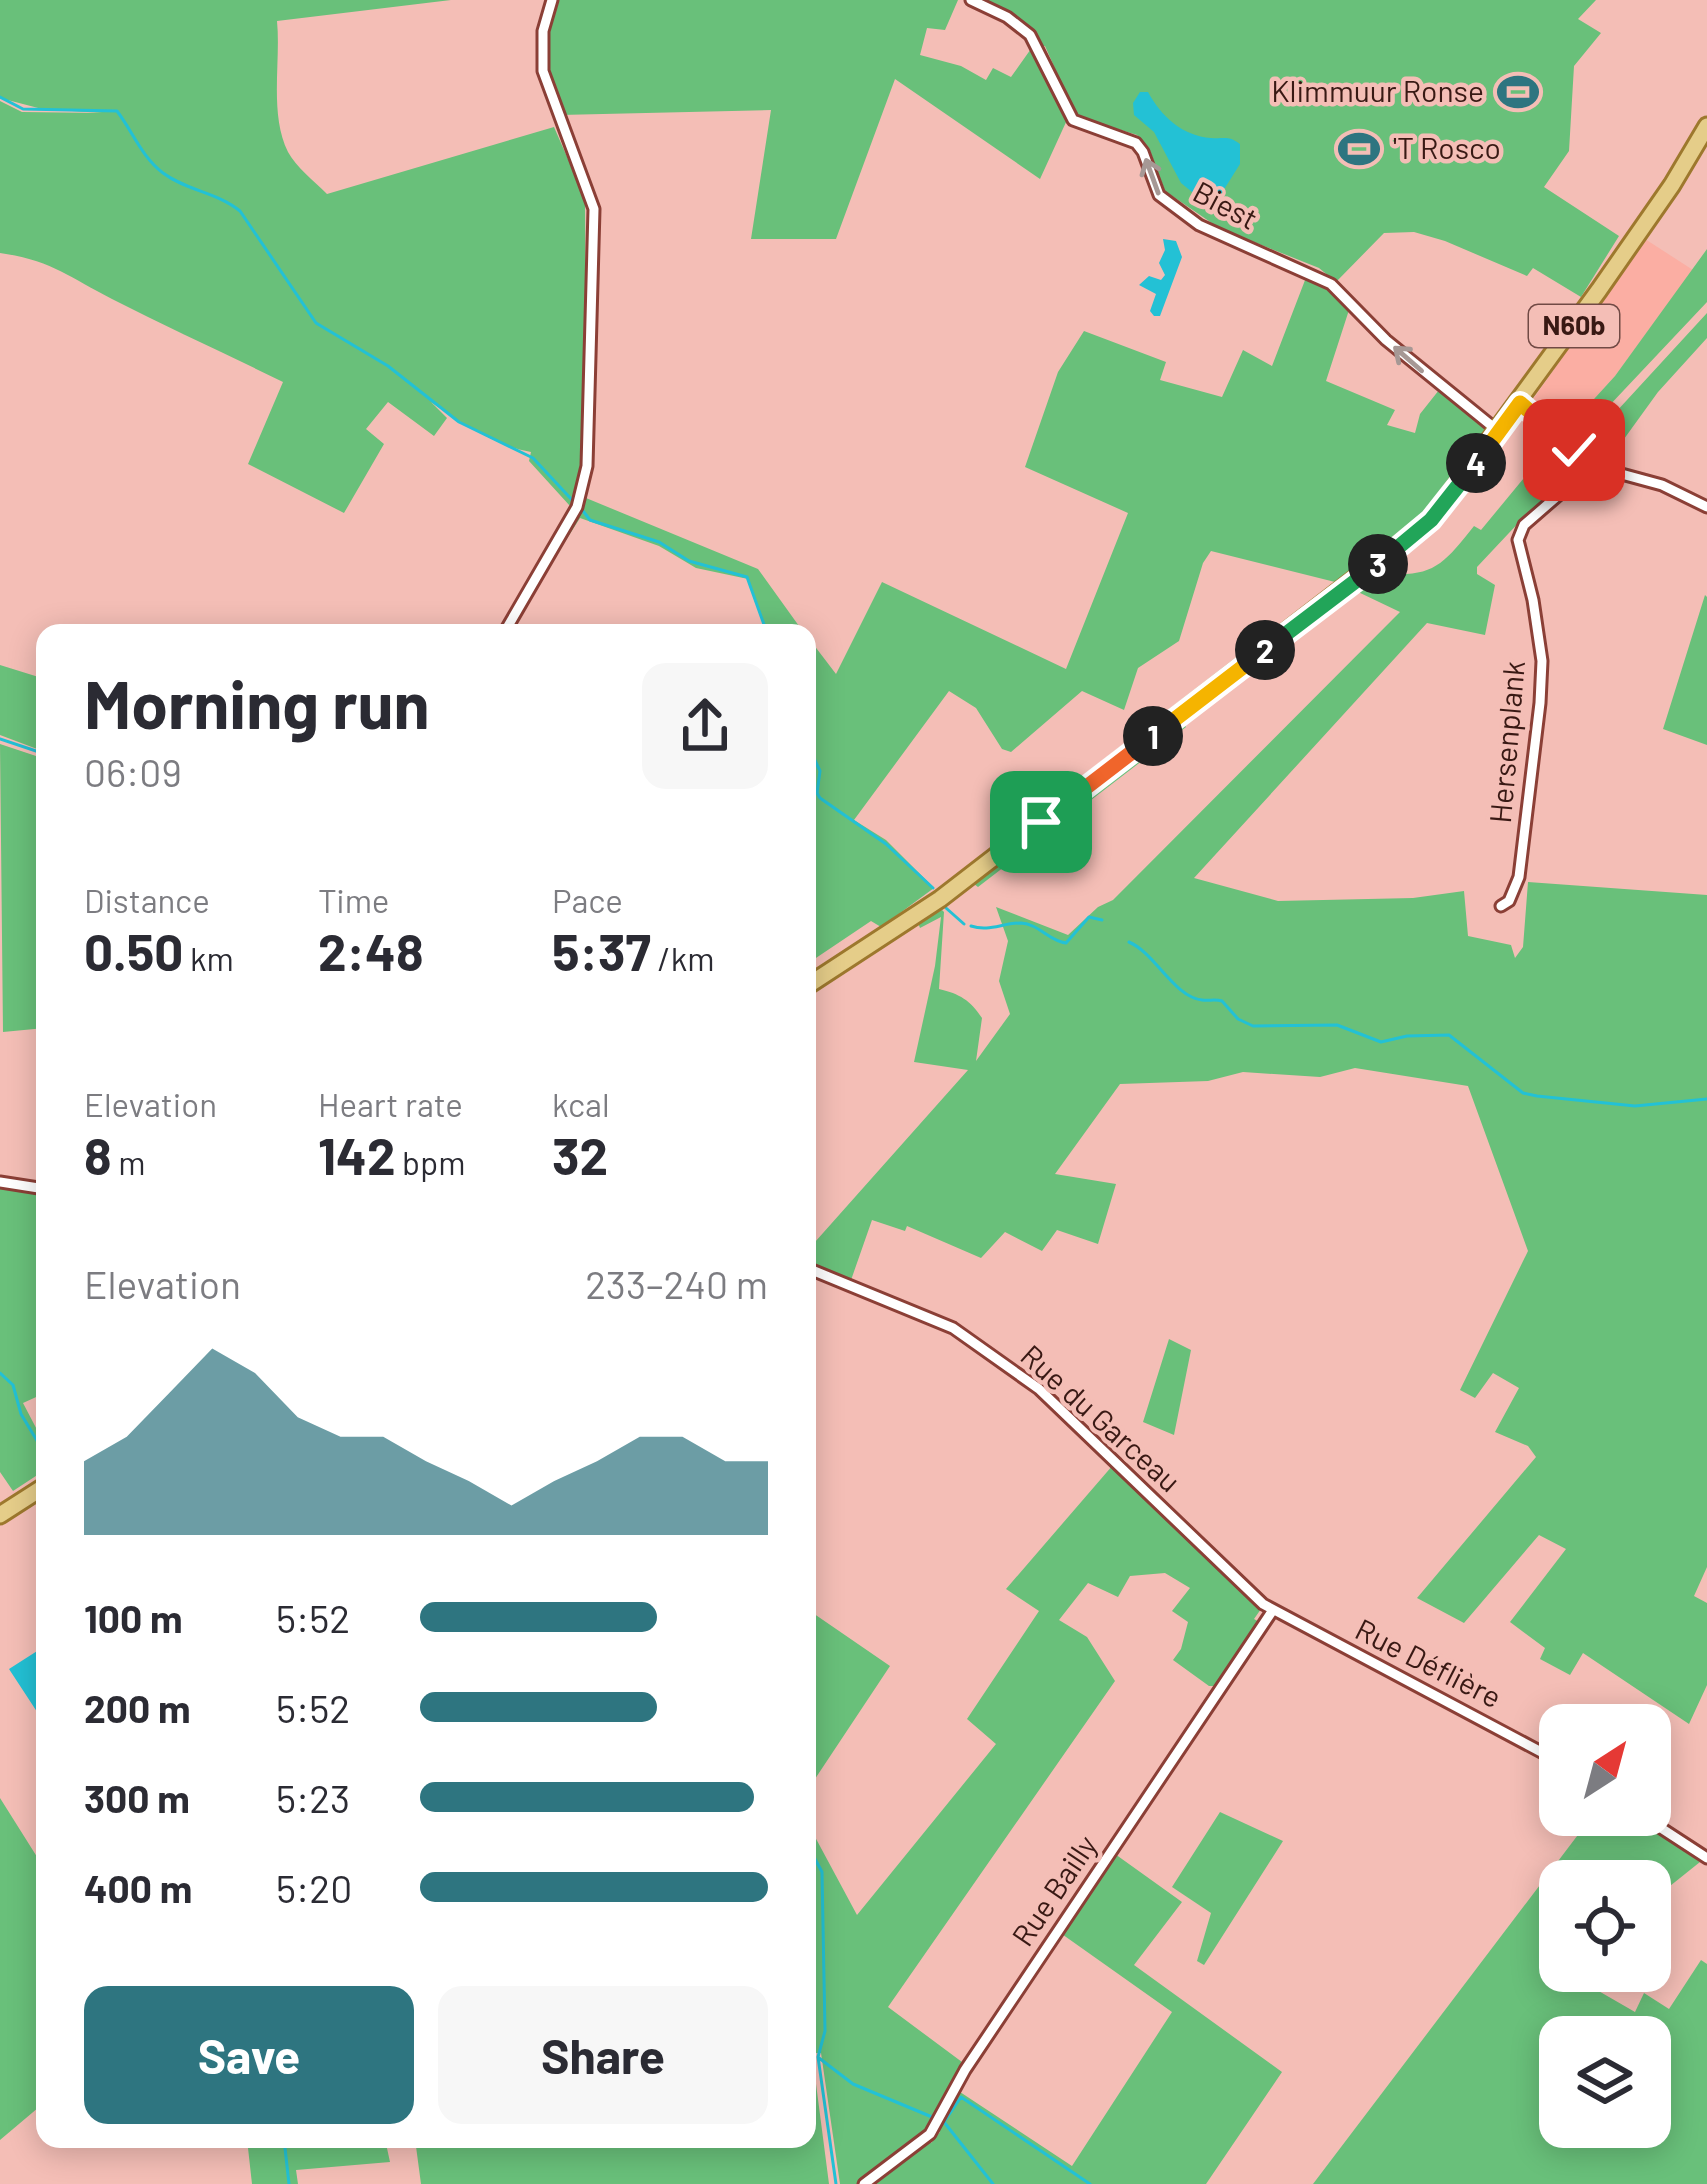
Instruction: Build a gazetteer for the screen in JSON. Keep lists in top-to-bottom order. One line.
{"streets":{"main road":["N60b"],"street":["Biest","Hersenplank","Rue du Garceau","Rue Déflière","Rue Bailly"]},"crossings":[["Biest","N60b"],["Rue du Garceau","Rue Déflière"],["Rue du Garceau","Rue Bailly"],["Rue Déflière","Rue Bailly"]],"one_way":["Biest"],"places":{"sports":["Klimmuur Ronse","'T Rosco"]},"north":"top right","page":{"pins":["4","3","2","1"],"heading":["Morning run","06:09"],"stats":[["Distance","0.50 km"],["Time","2:48"],["Pace","5:37 /km"],["Elevation","8 m"],["Heart rate","142 bpm"],["kcal","32"]],"chart":["Elevation","233–240 m"],"list":[{"name":"100 m","note":"5:52"},{"name":"200 m","note":"5:52"},{"name":"300 m","note":"5:23"},{"name":"400 m","note":"5:20"}],"buttons":["Save","Share"]}}
